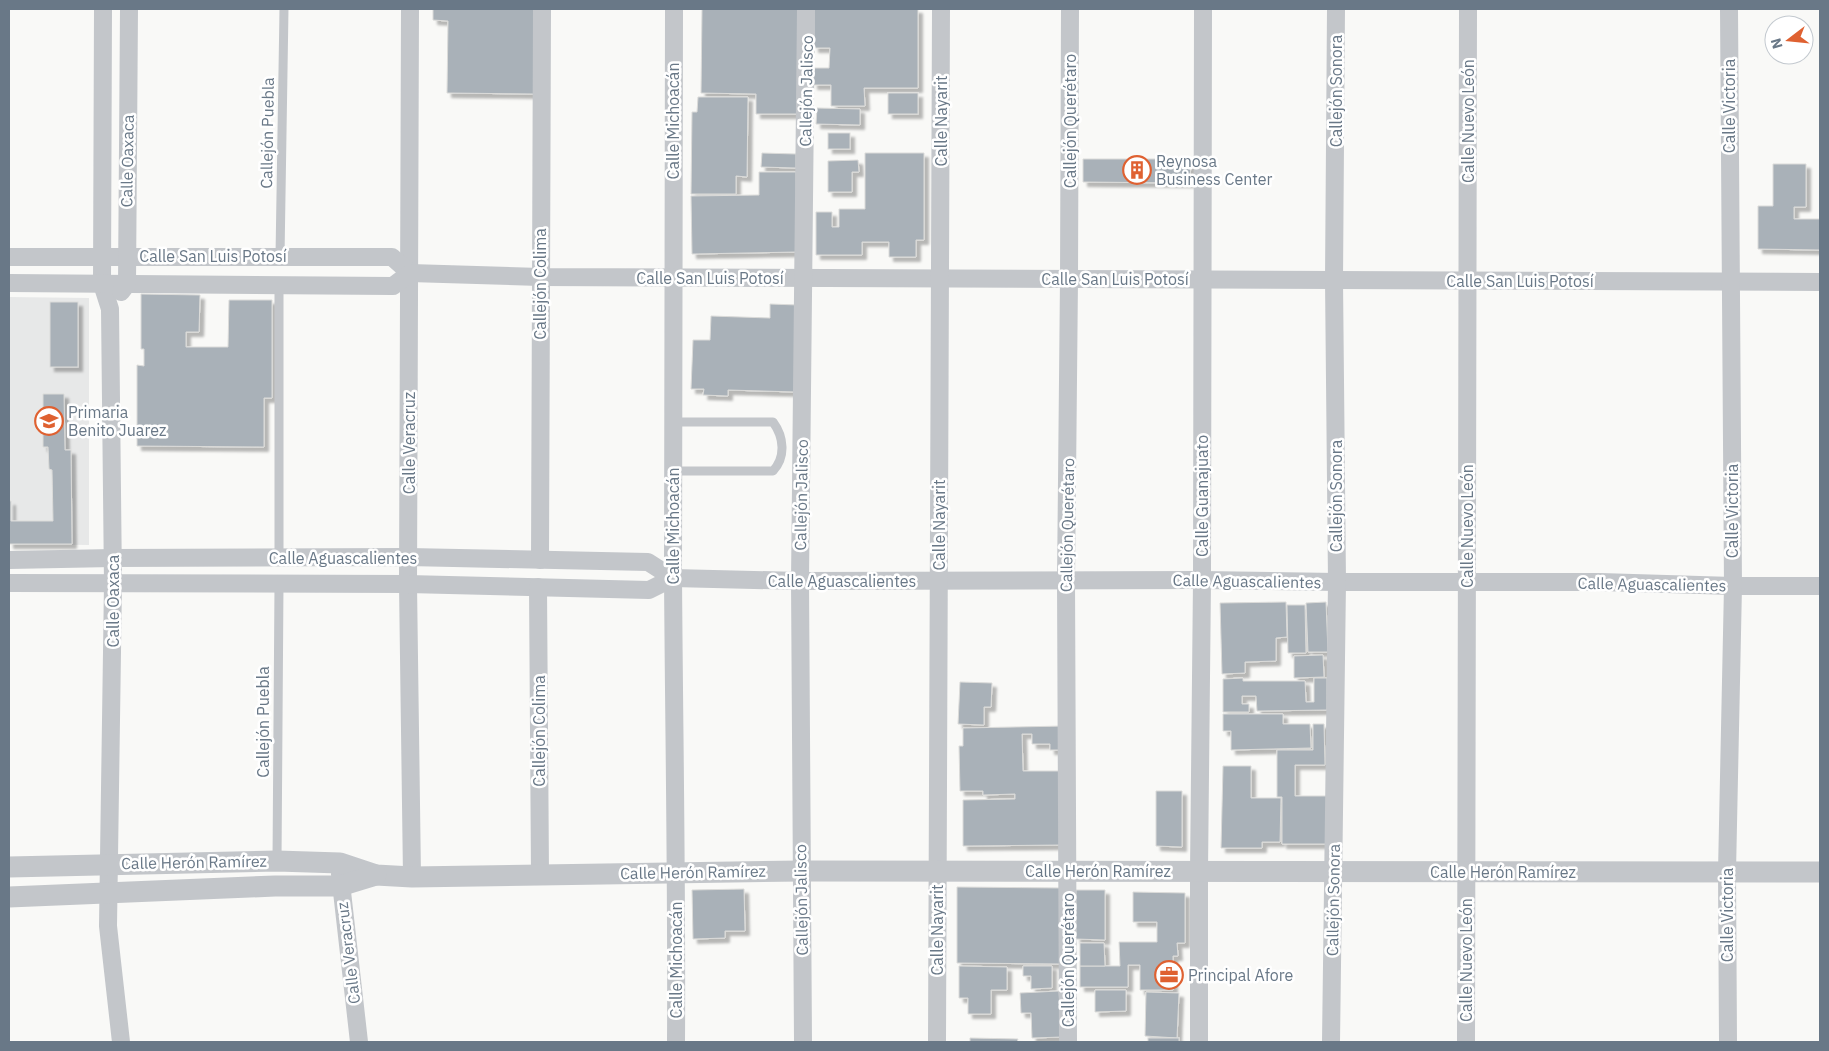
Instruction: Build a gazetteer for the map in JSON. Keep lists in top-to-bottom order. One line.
{"streets":{"street":["Callejón Jalisco","Callejón Sonora","Calle Victoria","Calle Michoacán","Calle Nayarit","Callejón Querétaro","Calle Nuevo León","Calle Oaxaca","Calle San Luis Potosí","Callejón Colima","Calle Veracruz","Calle Guanajuato","Calle Aguascalientes","Calle Herón Ramírez"],"lane":["Callejón Puebla"]},"crossings":[["Callejón Jalisco","Calle San Luis Potosí"],["Callejón Jalisco","Calle Aguascalientes"],["Callejón Jalisco","Calle Herón Ramírez"],["Callejón Sonora","Calle San Luis Potosí"],["Callejón Sonora","Calle Aguascalientes"],["Callejón Sonora","Calle Herón Ramírez"],["Calle Victoria","Calle San Luis Potosí"],["Calle Victoria","Calle Aguascalientes"],["Calle Victoria","Calle Herón Ramírez"],["Calle Michoacán","Calle San Luis Potosí"],["Calle Michoacán","Calle Aguascalientes"],["Calle Michoacán","Calle Herón Ramírez"],["Calle Nayarit","Calle San Luis Potosí"],["Calle Nayarit","Calle Aguascalientes"],["Calle Nayarit","Calle Herón Ramírez"],["Callejón Querétaro","Calle San Luis Potosí"],["Callejón Querétaro","Calle Aguascalientes"],["Callejón Querétaro","Calle Herón Ramírez"],["Calle Nuevo León","Calle San Luis Potosí"],["Calle Nuevo León","Calle Aguascalientes"],["Calle Nuevo León","Calle Herón Ramírez"],["Callejón Puebla","Calle San Luis Potosí"],["Callejón Puebla","Calle Aguascalientes"],["Callejón Puebla","Calle Herón Ramírez"],["Calle Oaxaca","Calle San Luis Potosí"],["Calle Oaxaca","Calle Aguascalientes"],["Calle Oaxaca","Calle Herón Ramírez"],["Calle San Luis Potosí","Callejón Colima"],["Calle San Luis Potosí","Calle Veracruz"],["Calle San Luis Potosí","Calle Guanajuato"],["Callejón Colima","Calle Aguascalientes"],["Callejón Colima","Calle Herón Ramírez"],["Calle Veracruz","Calle Aguascalientes"],["Calle Veracruz","Calle Herón Ramírez"],["Calle Guanajuato","Calle Aguascalientes"],["Calle Guanajuato","Calle Herón Ramírez"]],"places":{"building":["Reynosa Business Center"],"school or university":["Primaria Benito Juarez"],"office":["Principal Afore"]},"north":"left"}
